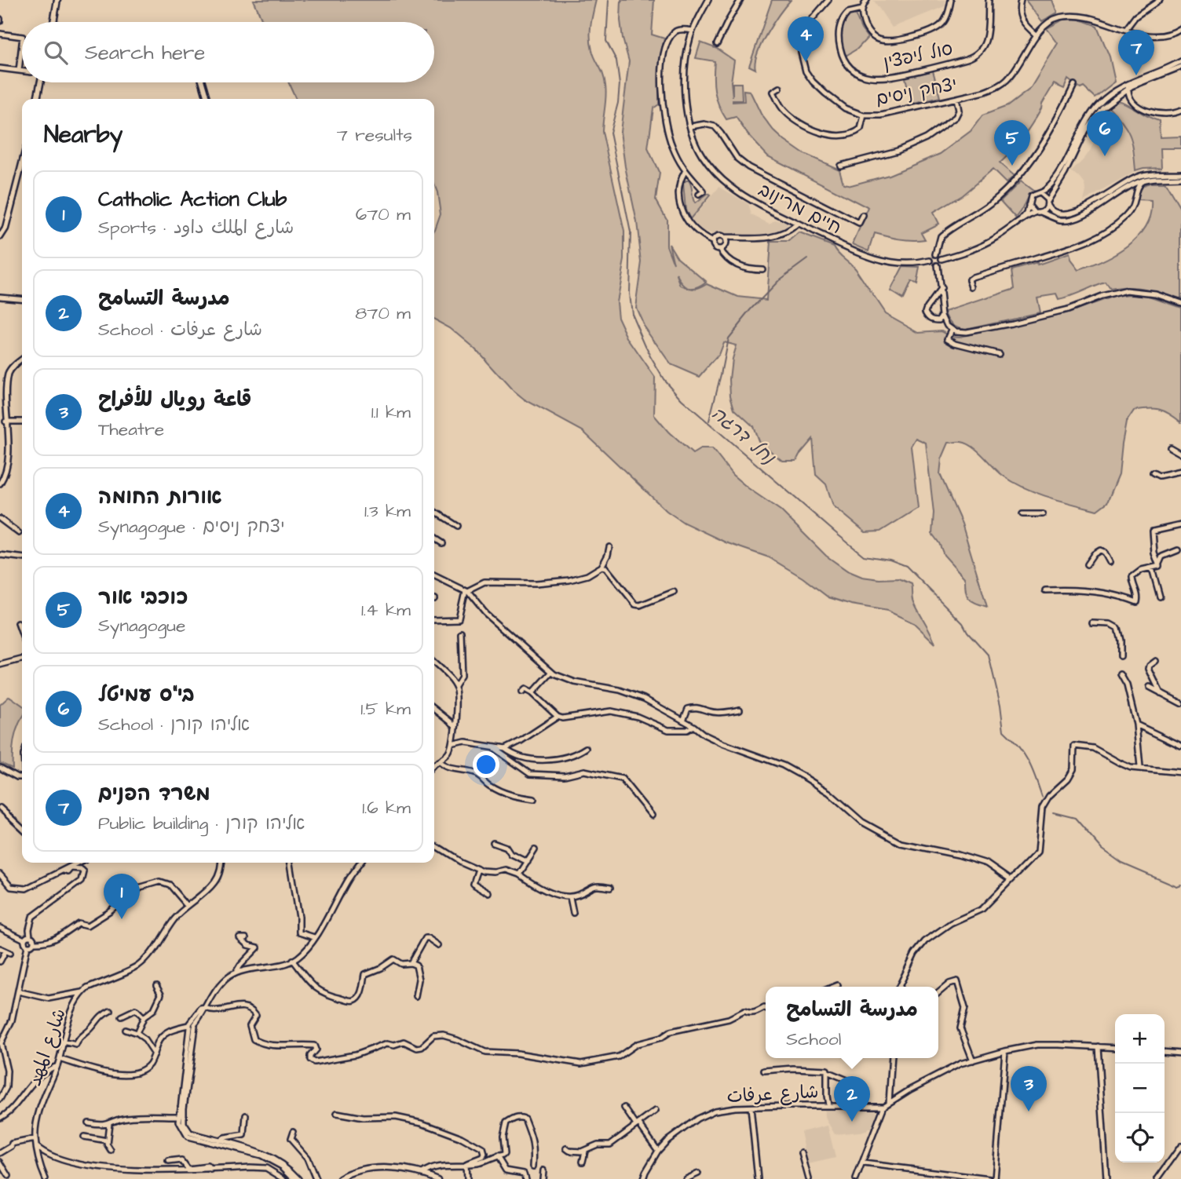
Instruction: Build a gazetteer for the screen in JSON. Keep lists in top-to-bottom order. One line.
{"streets":{"street":["סול ליפצין","יצחק ניסים","חיים מרינוב","شارع المهد","شارع عرفات"]},"water":["נחל דרגה"],"page":{"pins":["4","7","6","5","1","3","2"],"search":"Search here","heading":["Nearby","7 results"],"list":[{"mark":"1","name":"Catholic Action Club","note":"Sports · شارع الملك داود","value":"670 m"},{"mark":"2","name":"مدرسة التسامح","note":"School · شارع عرفات","value":"870 m"},{"mark":"3","name":"قاعة رويال للأفراح","note":"Theatre","value":"1.1 km"},{"mark":"4","name":"אורות החומה","note":"Synagogue · יצחק ניסים","value":"1.3 km"},{"mark":"5","name":"כוכבי אור","note":"Synagogue","value":"1.4 km"},{"mark":"6","name":"בי\"ס עמיטל","note":"School · אליהו קורן","value":"1.5 km"},{"mark":"7","name":"משרד הפנים","note":"Public building · אליהו קורן","value":"1.6 km"}],"popup":["مدرسة التسامح","School"],"map_buttons":["+","−"]}}
